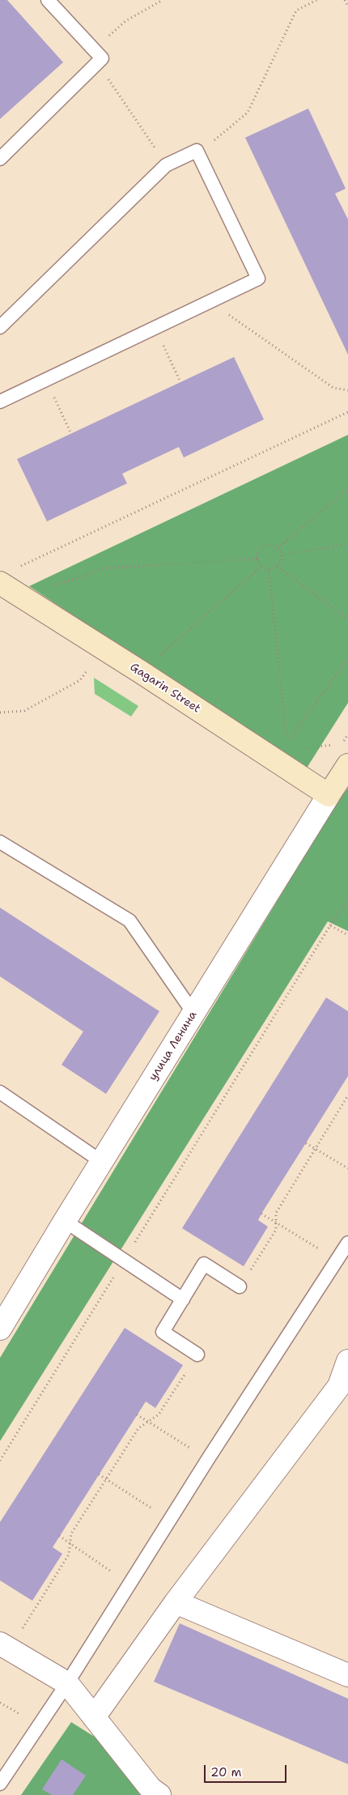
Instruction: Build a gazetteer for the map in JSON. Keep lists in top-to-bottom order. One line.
{"streets":{"street":["Gagarin Street","улица Ленина"]},"crossings":[["Gagarin Street","улица Ленина"]],"scale_bar":"20 m"}
